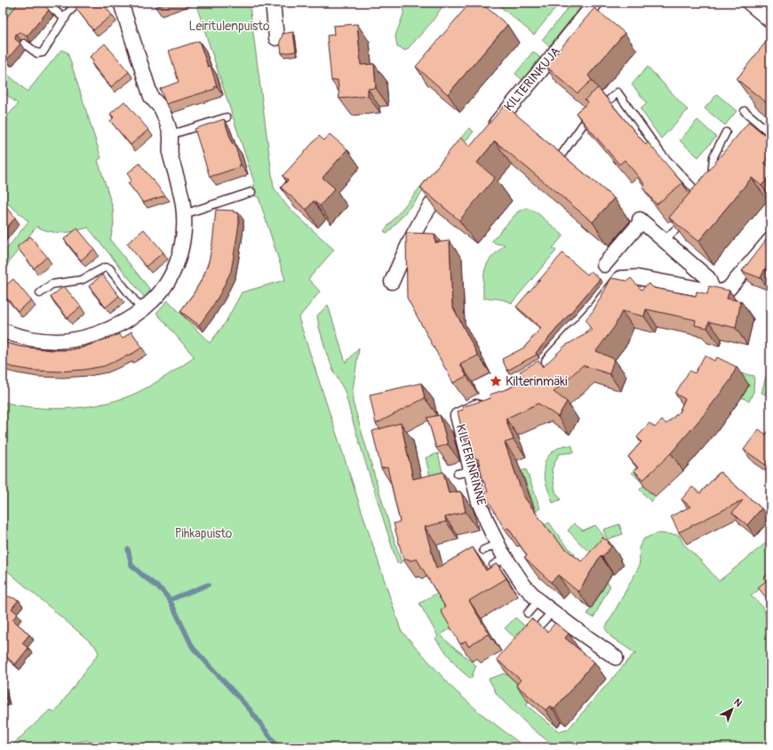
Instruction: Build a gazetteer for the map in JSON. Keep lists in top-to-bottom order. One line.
{"streets":{"street":["KILTERINKUJA","KILTERINRINNE"]},"parks":["Leiritulenpuisto","Pihkapuisto"],"places":{"place":["Kilterinmäki"]},"north":"top right"}
